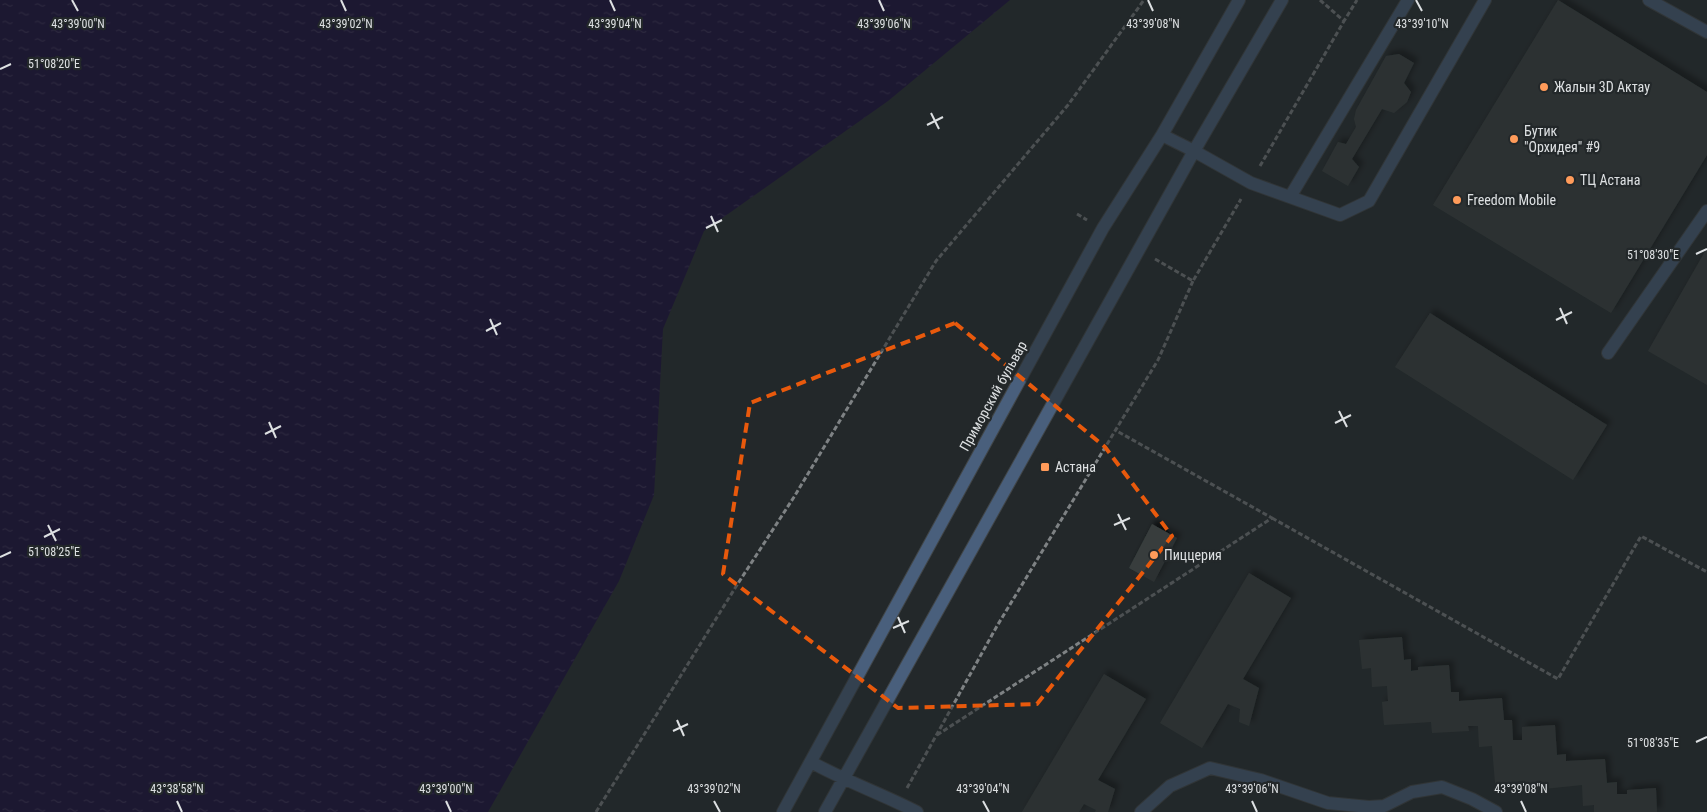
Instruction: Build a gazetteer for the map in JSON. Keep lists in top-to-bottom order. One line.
{"streets":{"street":["Приморский бульвар"]},"places":{"other":["Жалын 3D Актау","Бутик \"Орхидея\" #9","ТЦ Астана","Freedom Mobile","Пиццерия"],"transit":["Астана"]},"coordinates":["43°39'00\"N","43°39'02\"N","43°39'04\"N","43°39'06\"N","43°39'08\"N","43°39'10\"N","51°08'20\"E","51°08'30\"E","51°08'25\"E","51°08'35\"E","43°38'58\"N"]}
